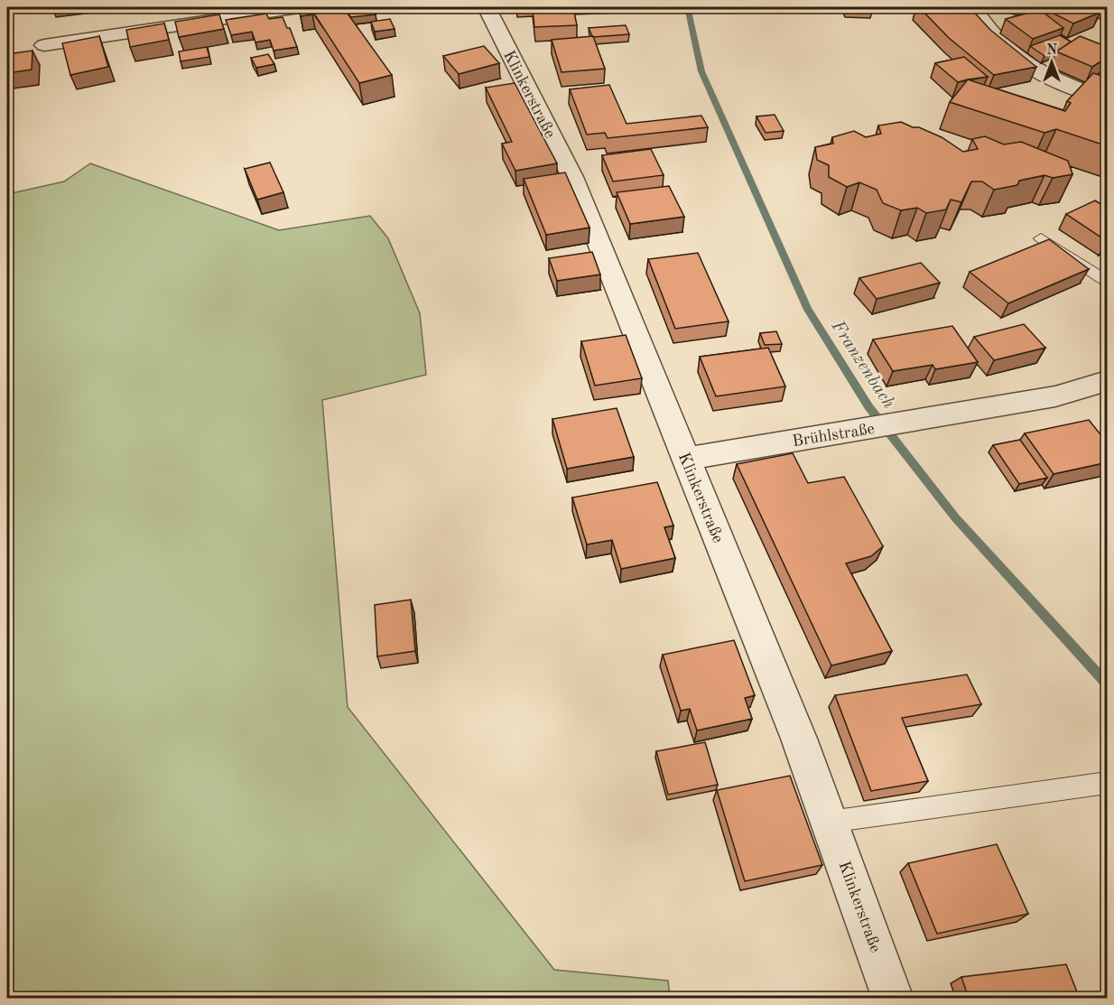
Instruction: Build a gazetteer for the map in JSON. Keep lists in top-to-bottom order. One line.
{"streets":{"street":["Klinkerstraße","Brühlstraße"]},"crossings":[["Klinkerstraße","Brühlstraße"]],"water":["Franzenbach"],"north":"top"}
